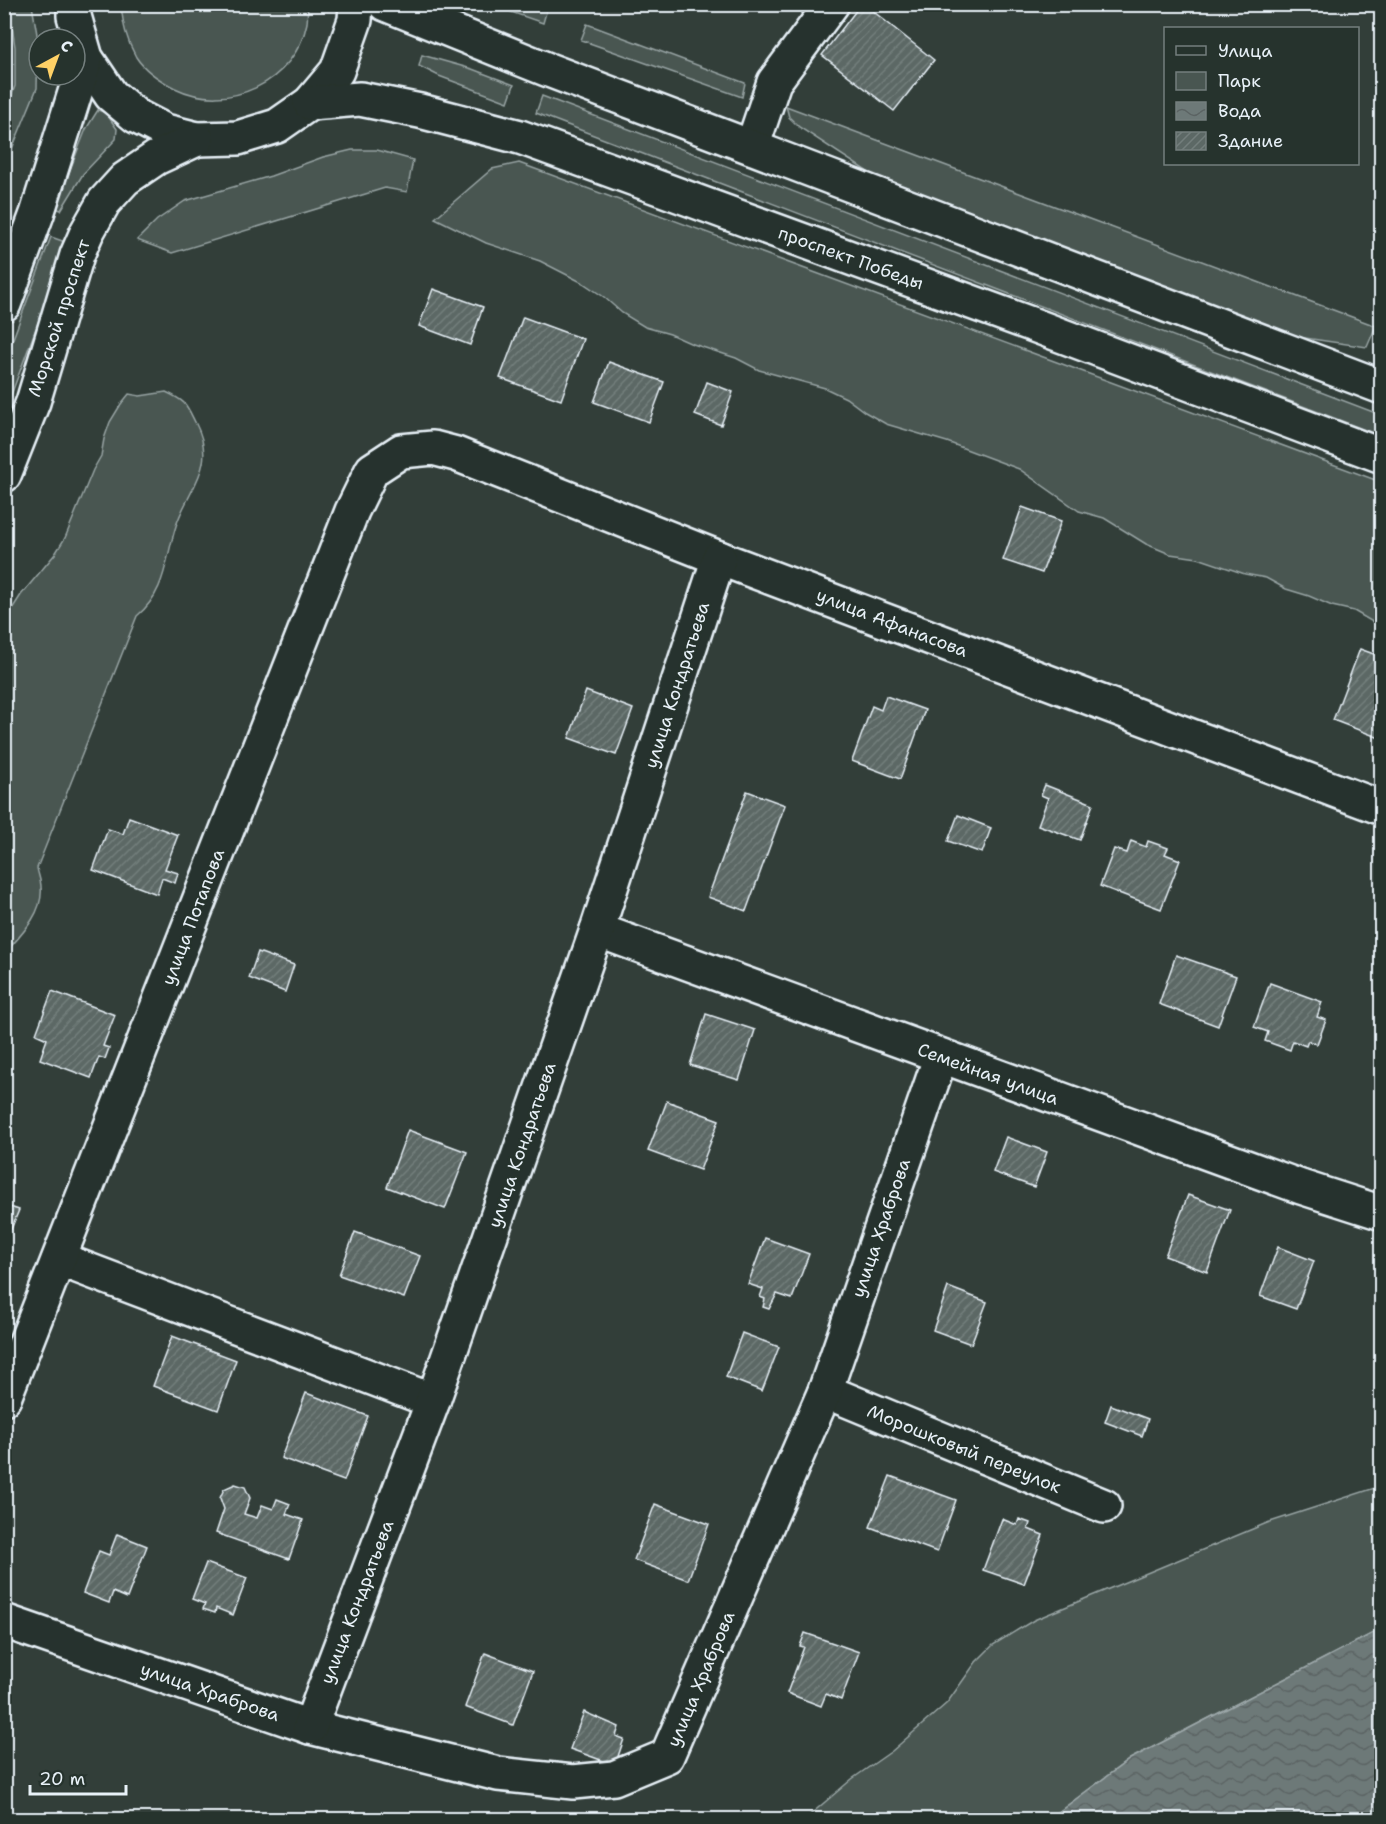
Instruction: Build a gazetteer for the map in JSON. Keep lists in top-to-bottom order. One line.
{"streets":{"street":["проспект Победы","Морской проспект","улица Афанасова","улица Кондратьева","улица Потапова","Семейная улица","улица Храброва","Морошковый переулок"]},"crossings":[["улица Афанасова","улица Кондратьева"],["улица Афанасова","улица Потапова"],["улица Кондратьева","Семейная улица"],["улица Кондратьева","улица Храброва"],["Семейная улица","улица Храброва"],["улица Храброва","Морошковый переулок"]],"legend":["Улица","Парк","Вода","Здание"],"scale_bar":"20 m","north":"top right"}
